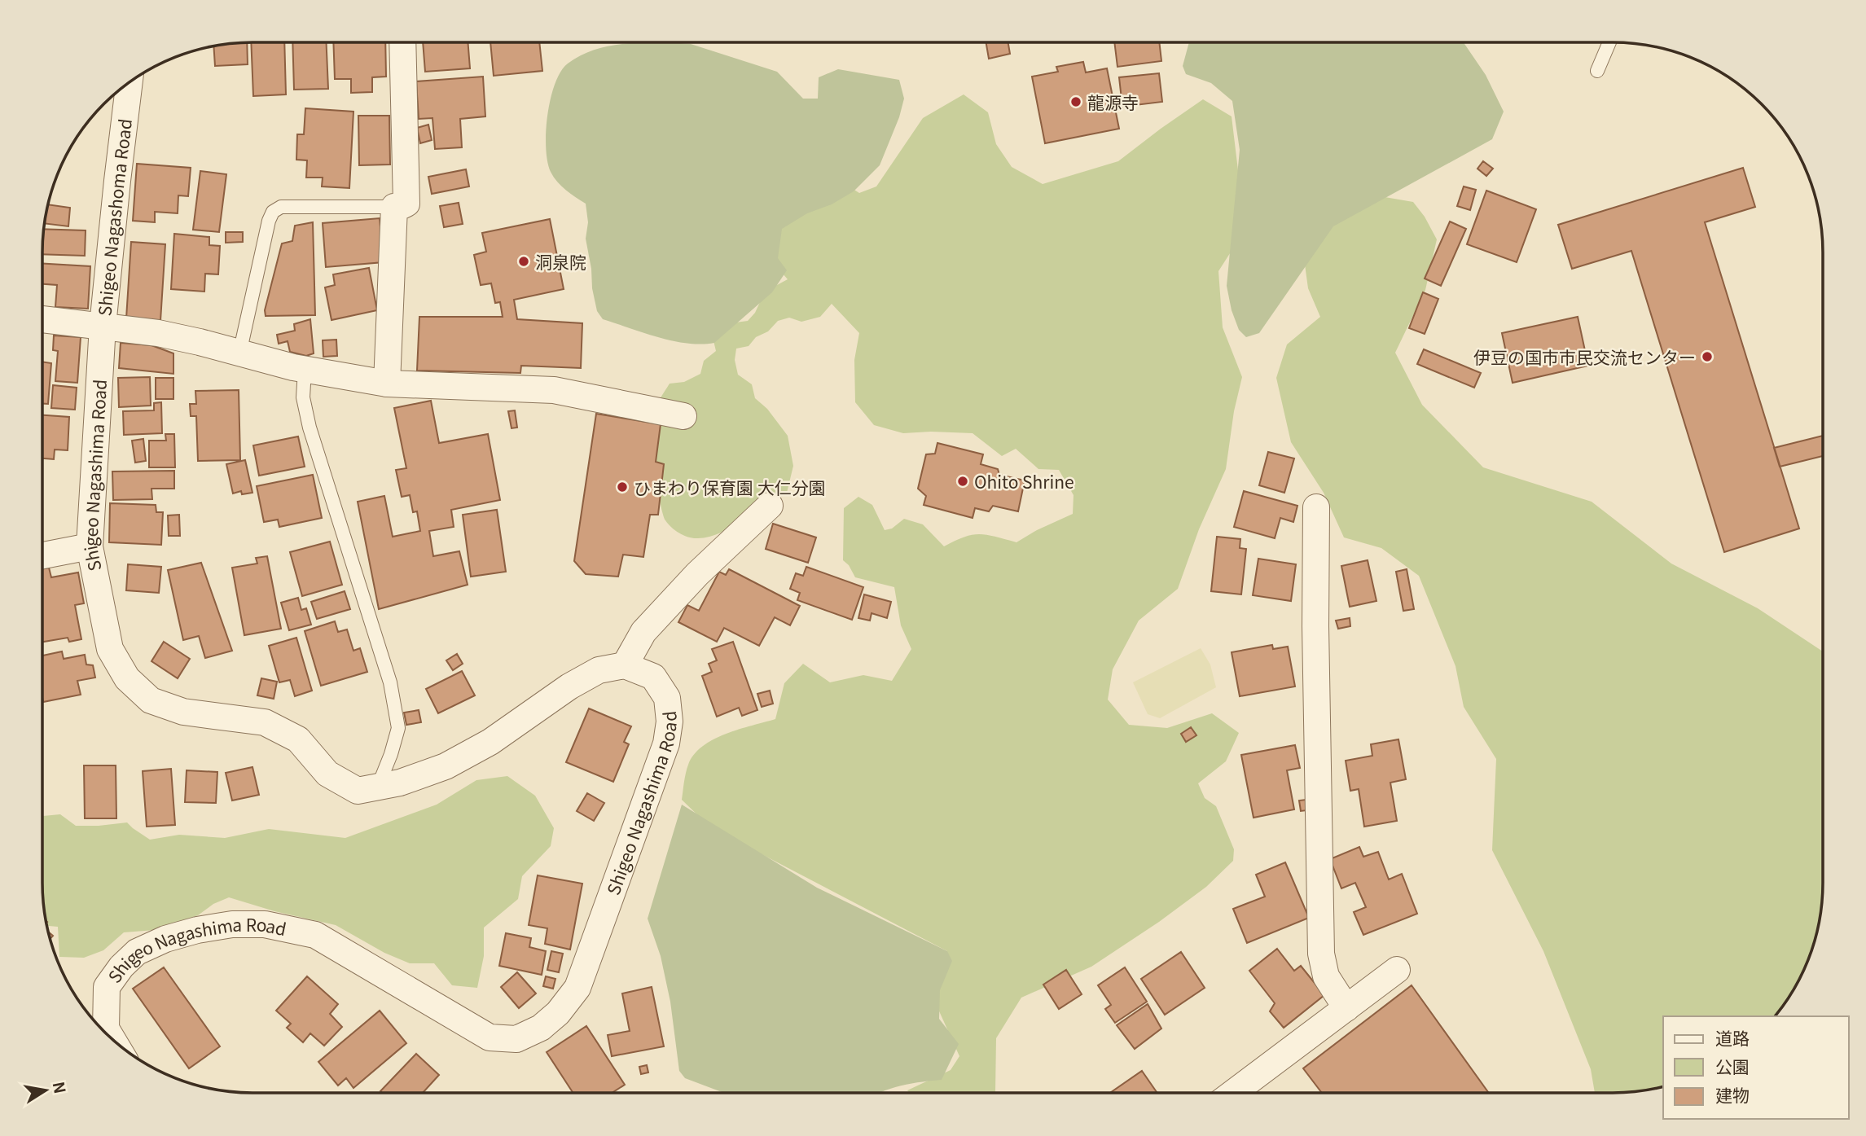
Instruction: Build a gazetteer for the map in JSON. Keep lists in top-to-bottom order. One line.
{"streets":{"street":["Shigeo Nagashoma Road","Shigeo Nagashima Road"]},"crossings":[["Shigeo Nagashoma Road","Shigeo Nagashima Road"]],"places":["龍源寺","洞泉院","伊豆の国市市民交流センター","Ohito Shrine","ひまわり保育園 大仁分園"],"legend":["道路","公園","建物"],"north":"right"}
